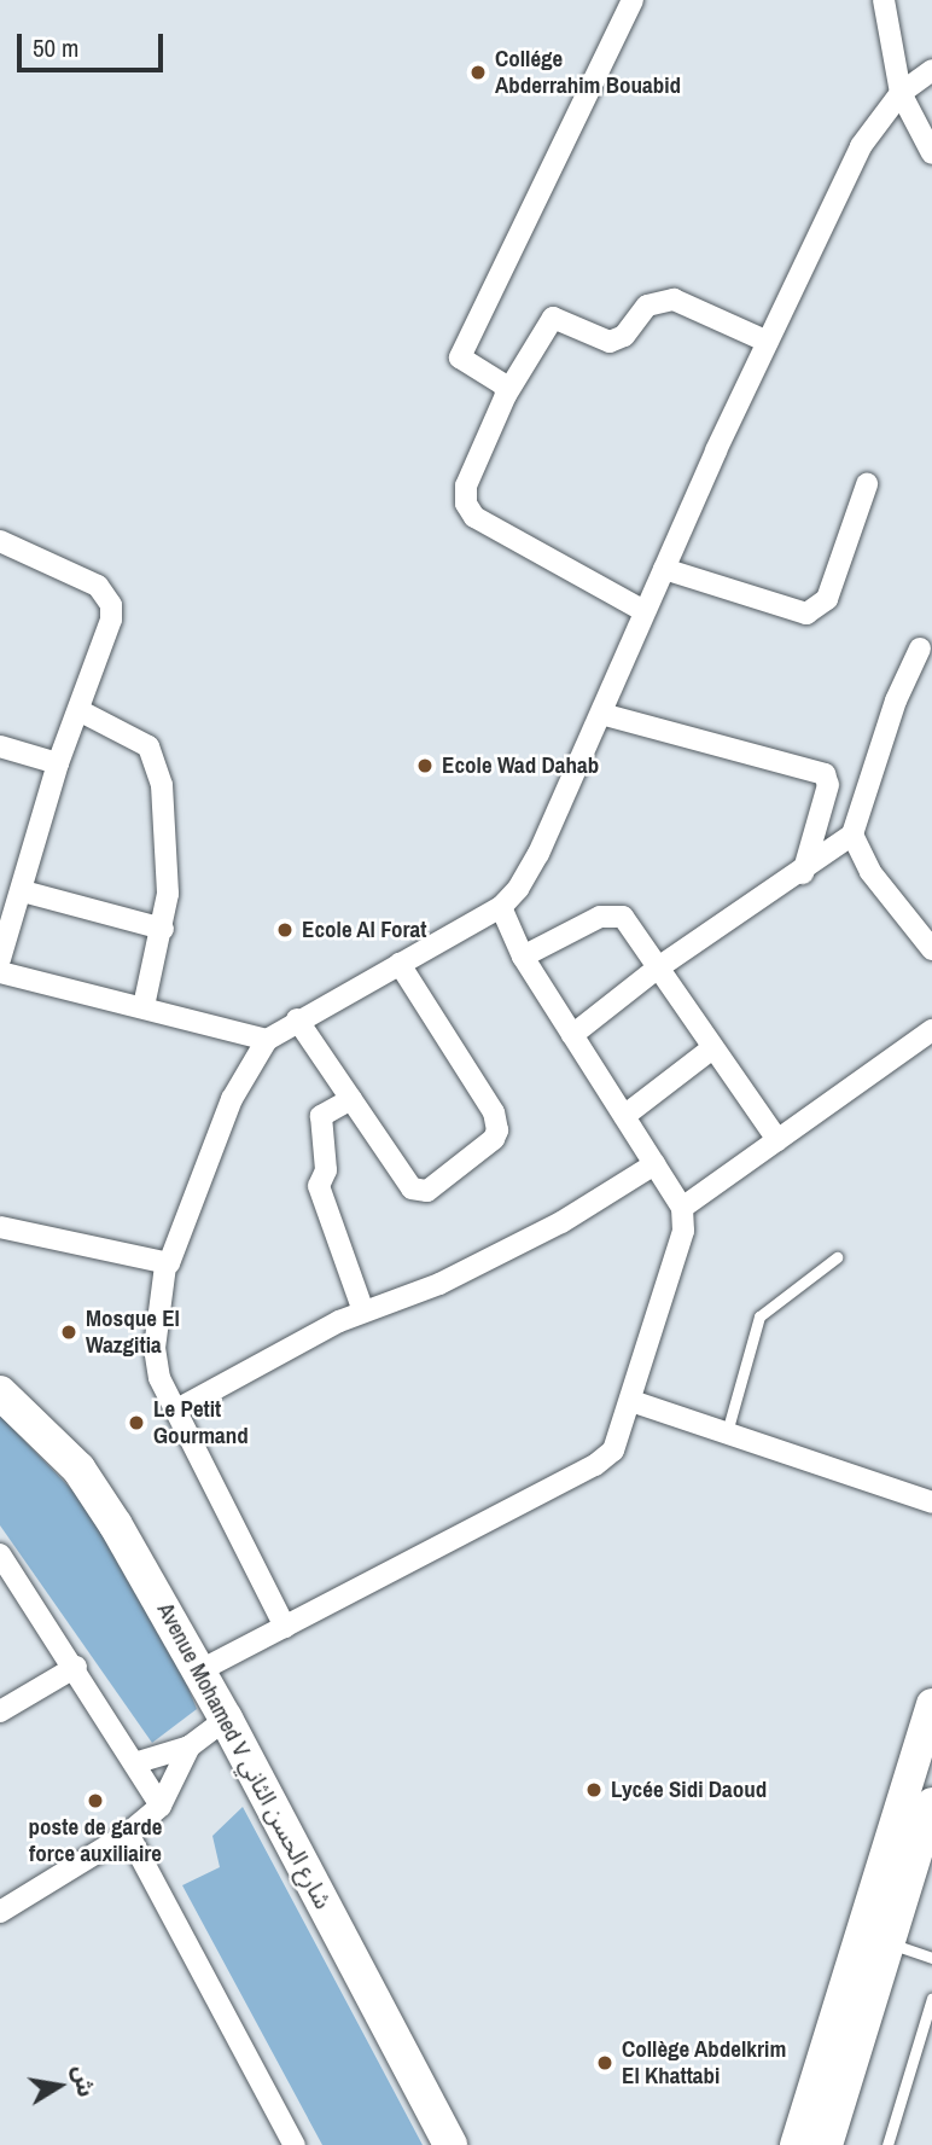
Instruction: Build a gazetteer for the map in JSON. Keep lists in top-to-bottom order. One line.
{"streets":{"main road":["Avenue Mohamed V شارع الحسن الثاني"]},"places":["Collége Abderrahim Bouabid","Ecole Wad Dahab","Ecole Al Forat","Mosque El Wazgitia","Le Petit Gourmand","Lycée Sidi Daoud","poste de garde force auxiliaire","Collège Abdelkrim El Khattabi"],"scale_bar":"50 m","north":"right"}
